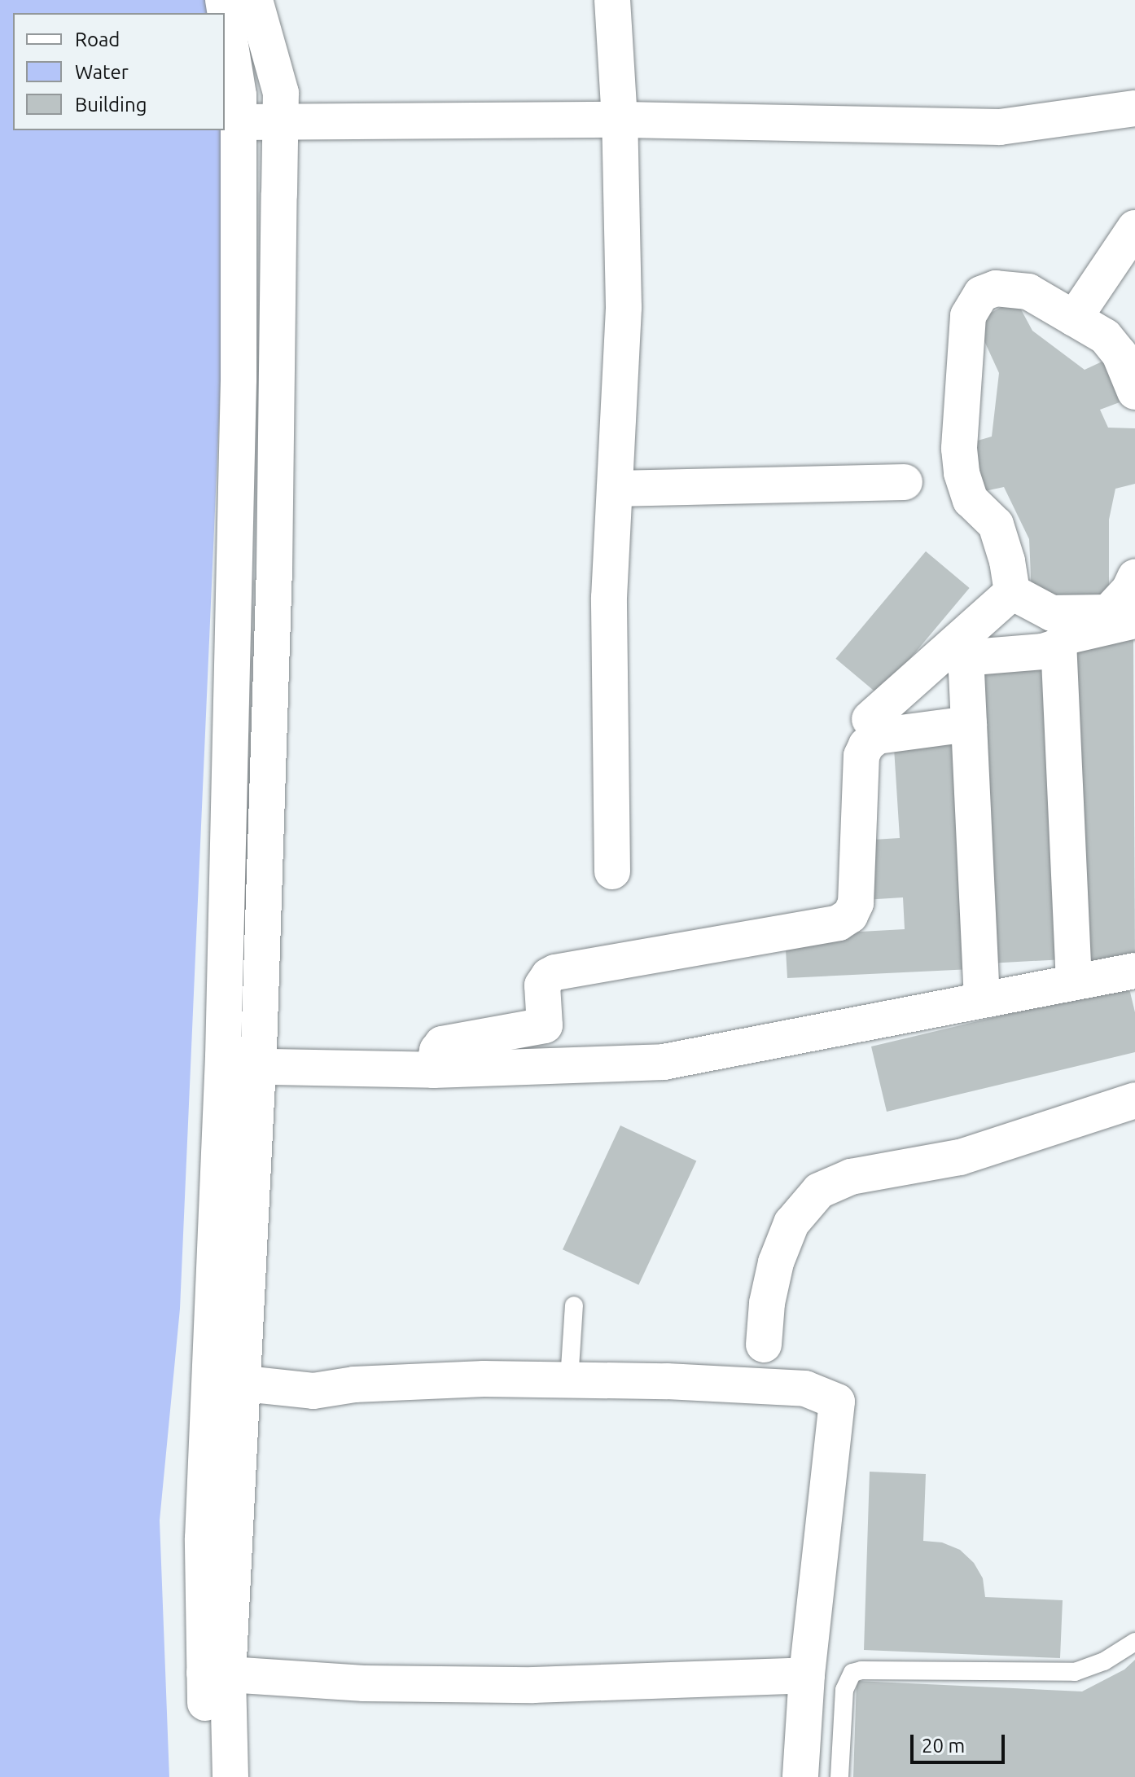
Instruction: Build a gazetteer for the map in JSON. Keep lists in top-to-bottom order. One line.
{"legend":["Road","Water","Building"],"scale_bar":"20 m"}
